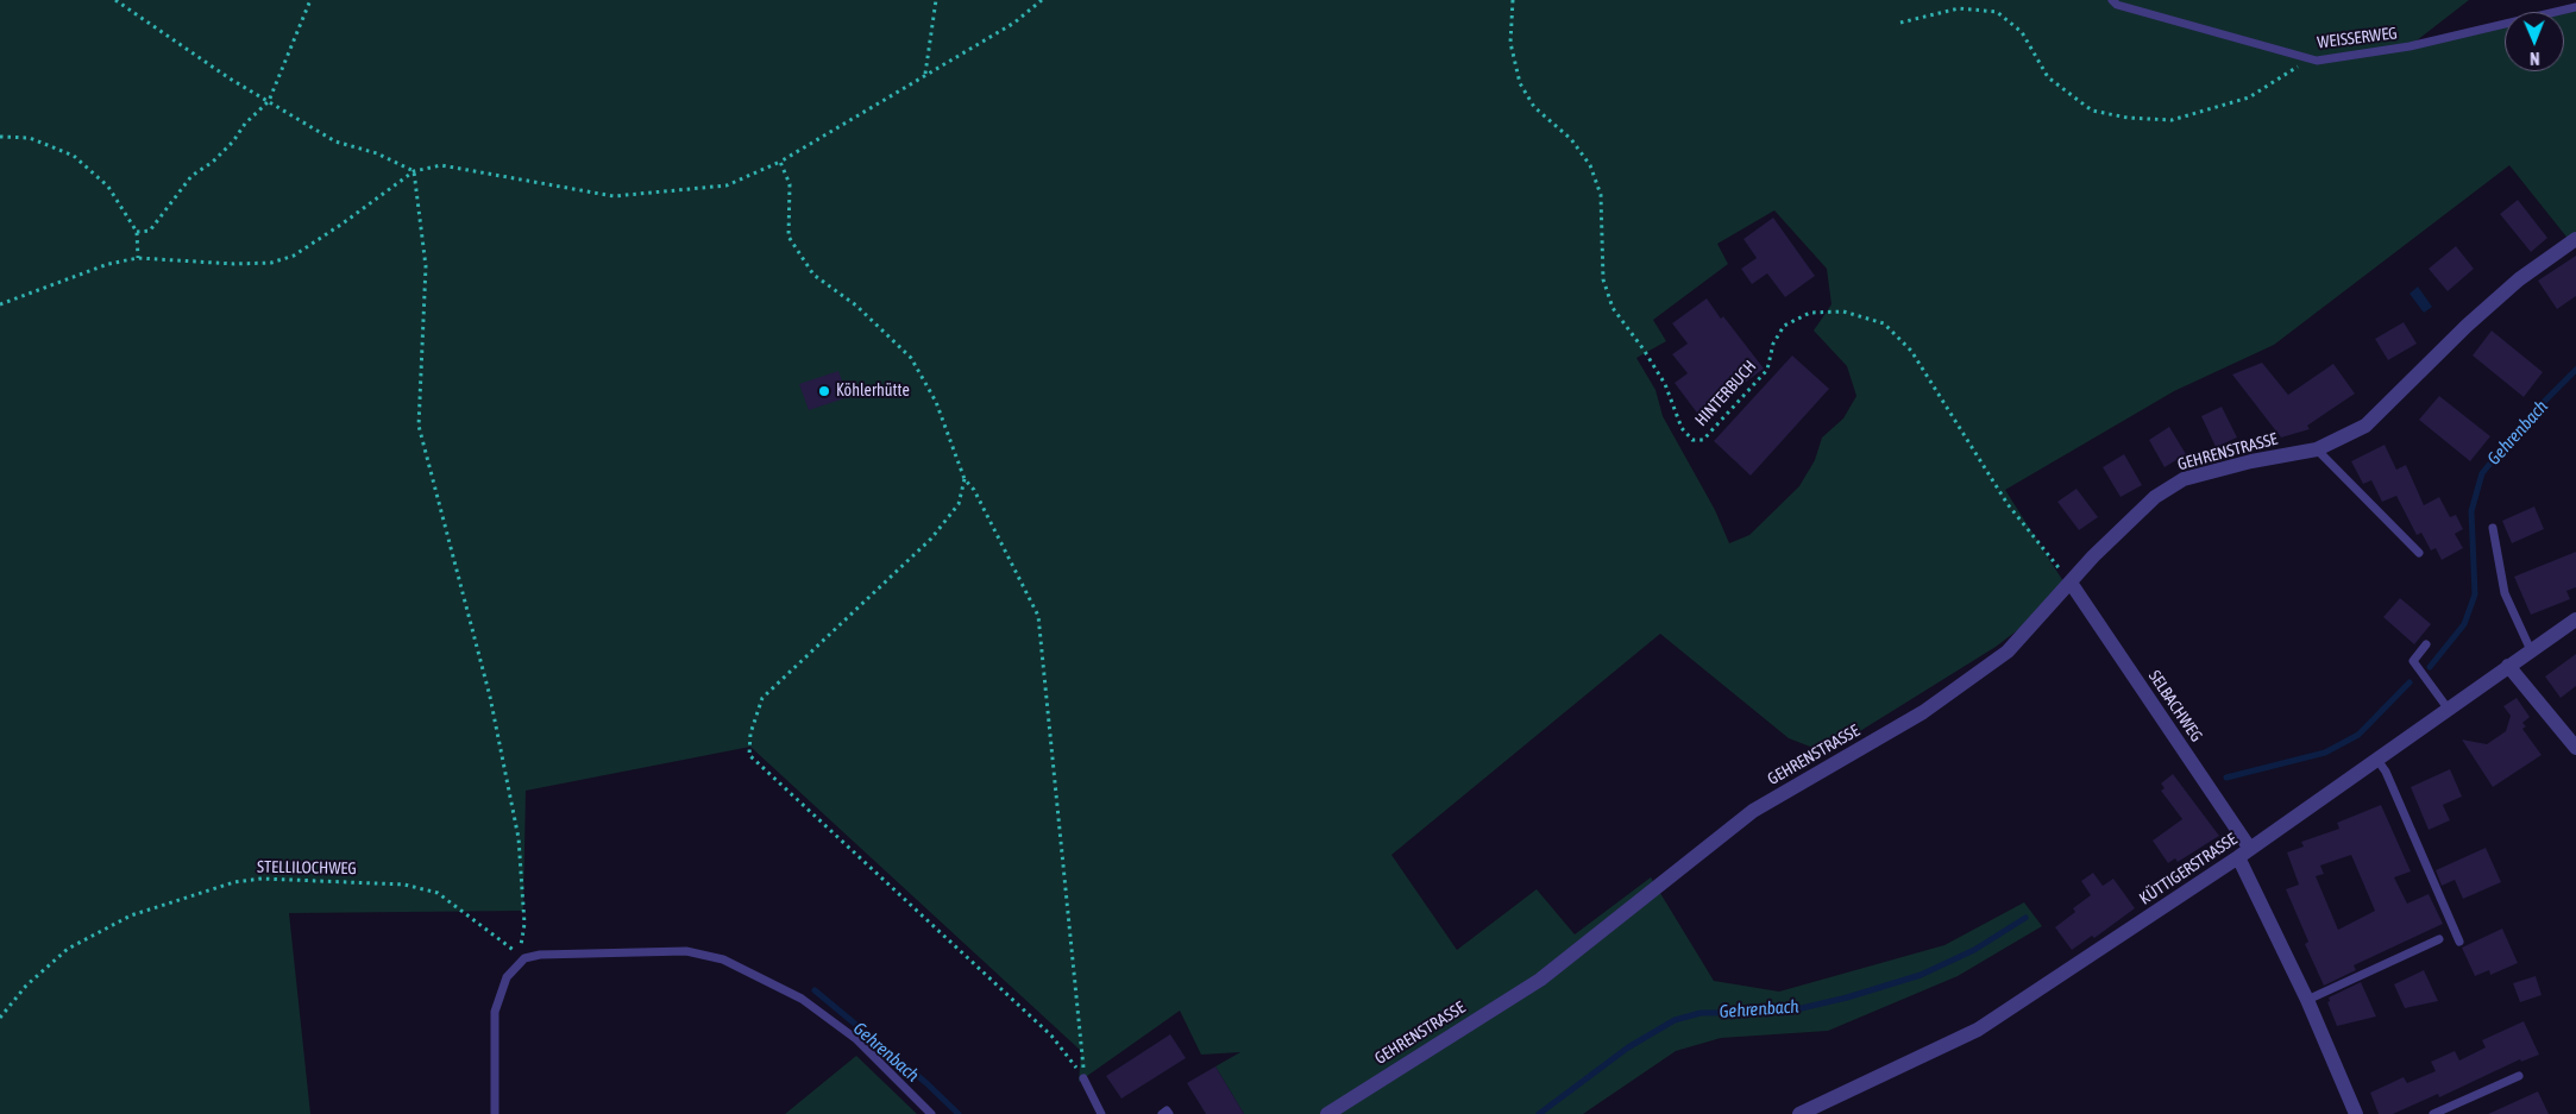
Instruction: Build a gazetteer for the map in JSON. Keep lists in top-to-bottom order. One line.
{"streets":{"street":["GEHRENSTRASSE","SELBACHWEG","KÜTTIGERSTRASSE"],"lane":["WEISSERWEG"],"path":["HINTERBUCH","STELLILOCHWEG"]},"crossings":[["HINTERBUCH","GEHRENSTRASSE"],["HINTERBUCH","SELBACHWEG"],["GEHRENSTRASSE","SELBACHWEG"],["SELBACHWEG","KÜTTIGERSTRASSE"]],"water":["Gehrenbach"],"places":["Köhlerhütte"],"north":"bottom"}
